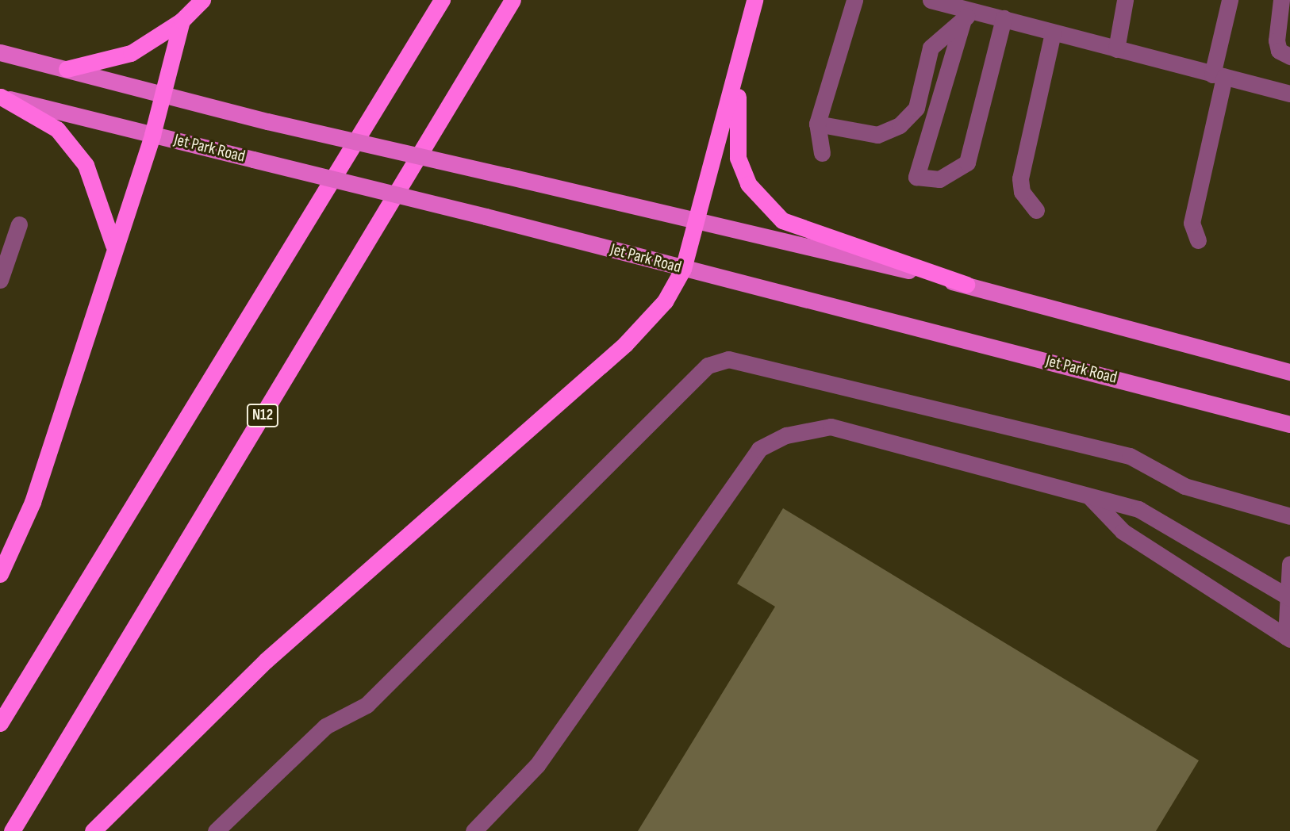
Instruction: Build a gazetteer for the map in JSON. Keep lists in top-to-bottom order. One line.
{"streets":{"highway":["N12"],"main road":["Jet Park Road"]}}
